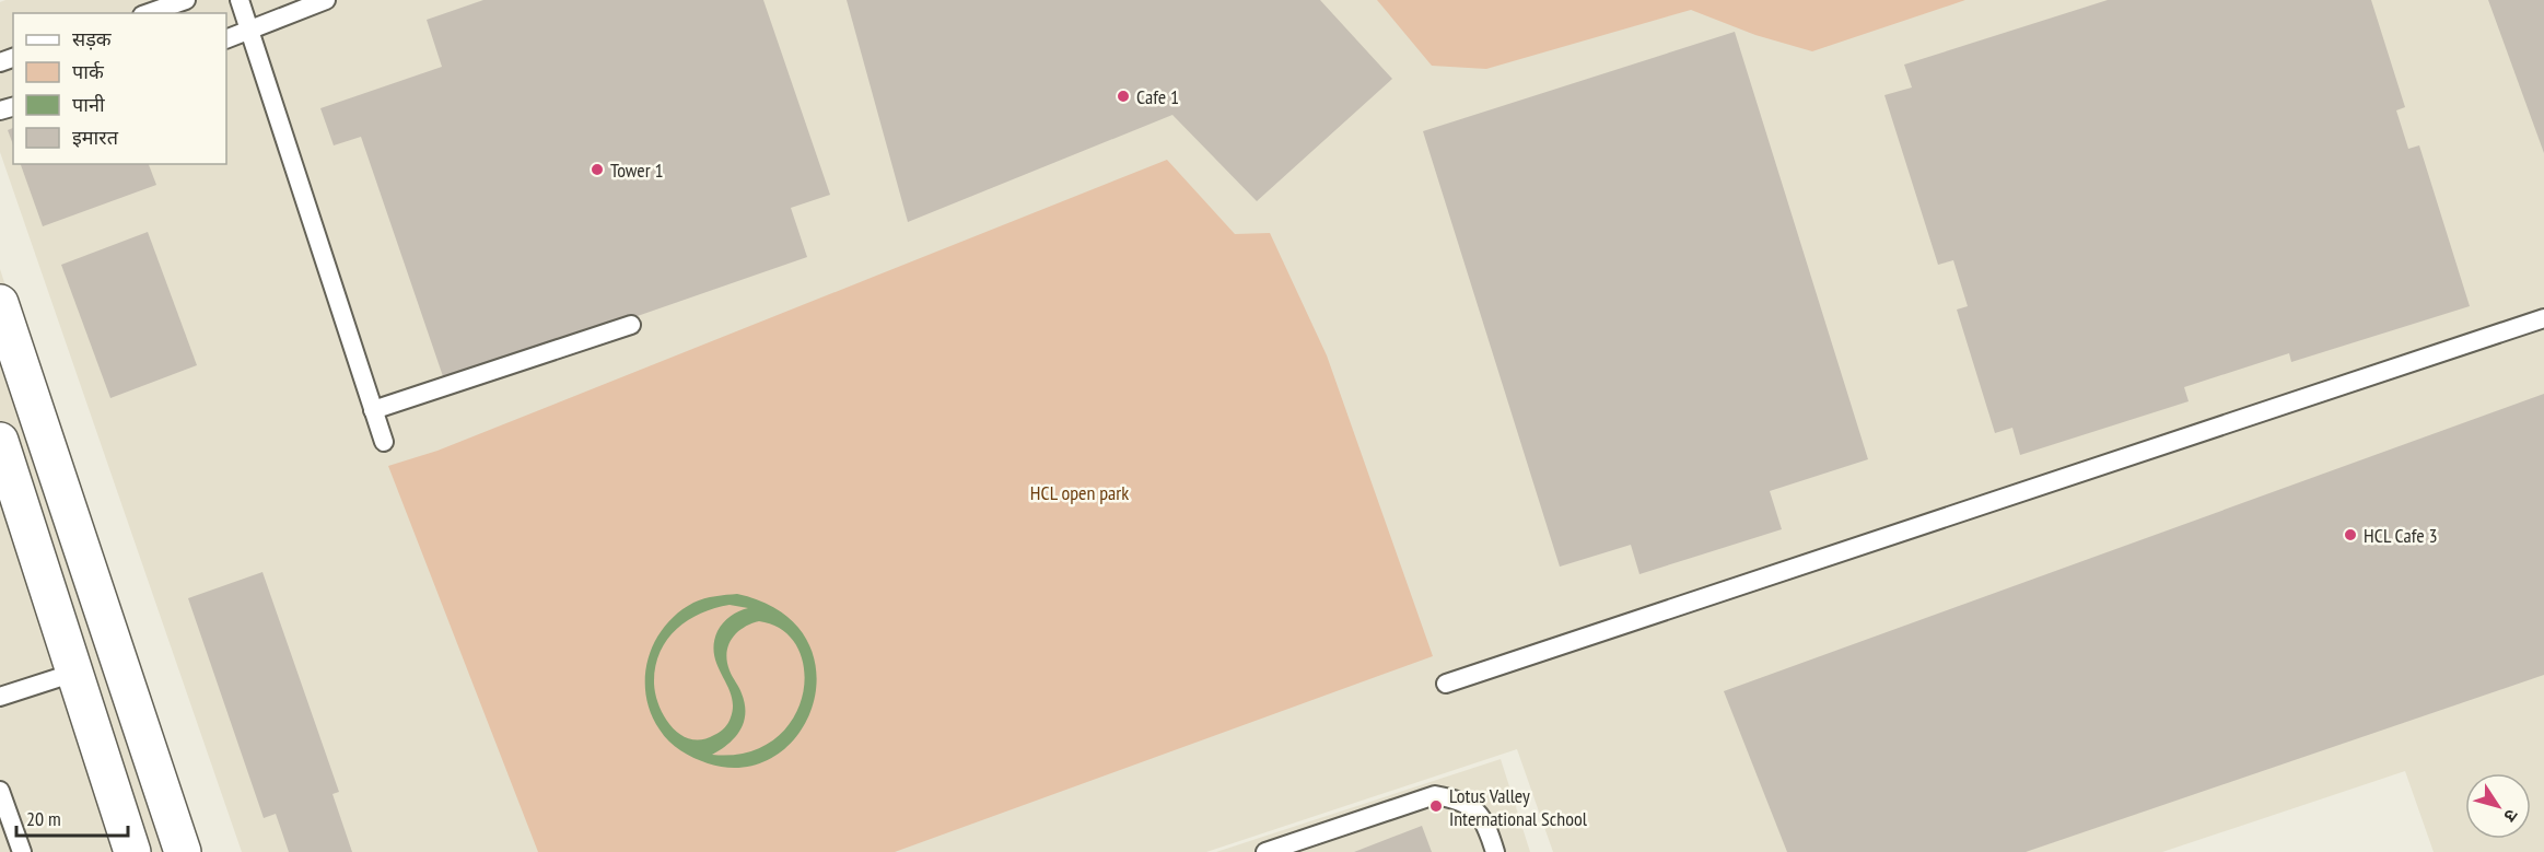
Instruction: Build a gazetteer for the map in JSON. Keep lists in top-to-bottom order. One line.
{"parks":["HCL open park"],"places":["Cafe 1","Tower 1","HCL Cafe 3","Lotus Valley International School"],"legend":["सड़क","पार्क","पानी","इमारत"],"scale_bar":"20 m","north":"bottom right"}
